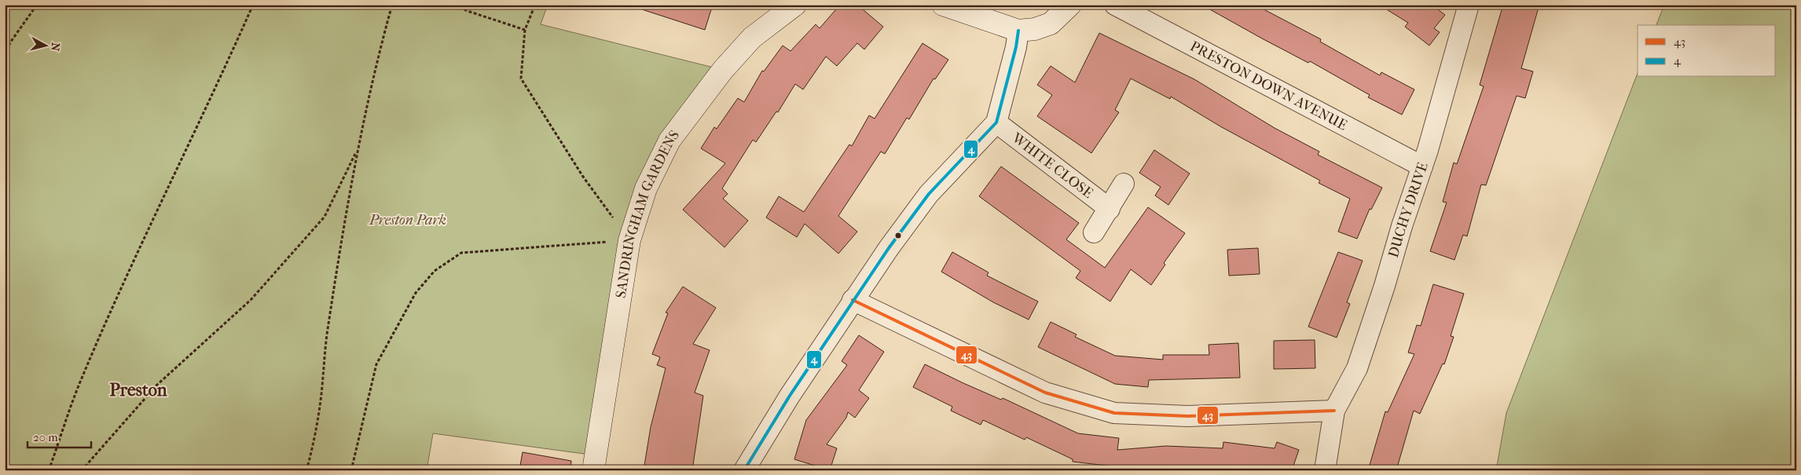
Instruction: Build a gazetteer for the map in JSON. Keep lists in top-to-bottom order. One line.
{"streets":{"street":["PRESTON DOWN AVENUE","WHITE CLOSE","DUCHY DRIVE","SANDRINGHAM GARDENS"]},"crossings":[["PRESTON DOWN AVENUE","DUCHY DRIVE"]],"districts":["Preston"],"parks":["Preston Park"],"lines":["transit line 4","transit line 43"],"legend":["43","4"],"scale_bar":"20 m","north":"right"}
